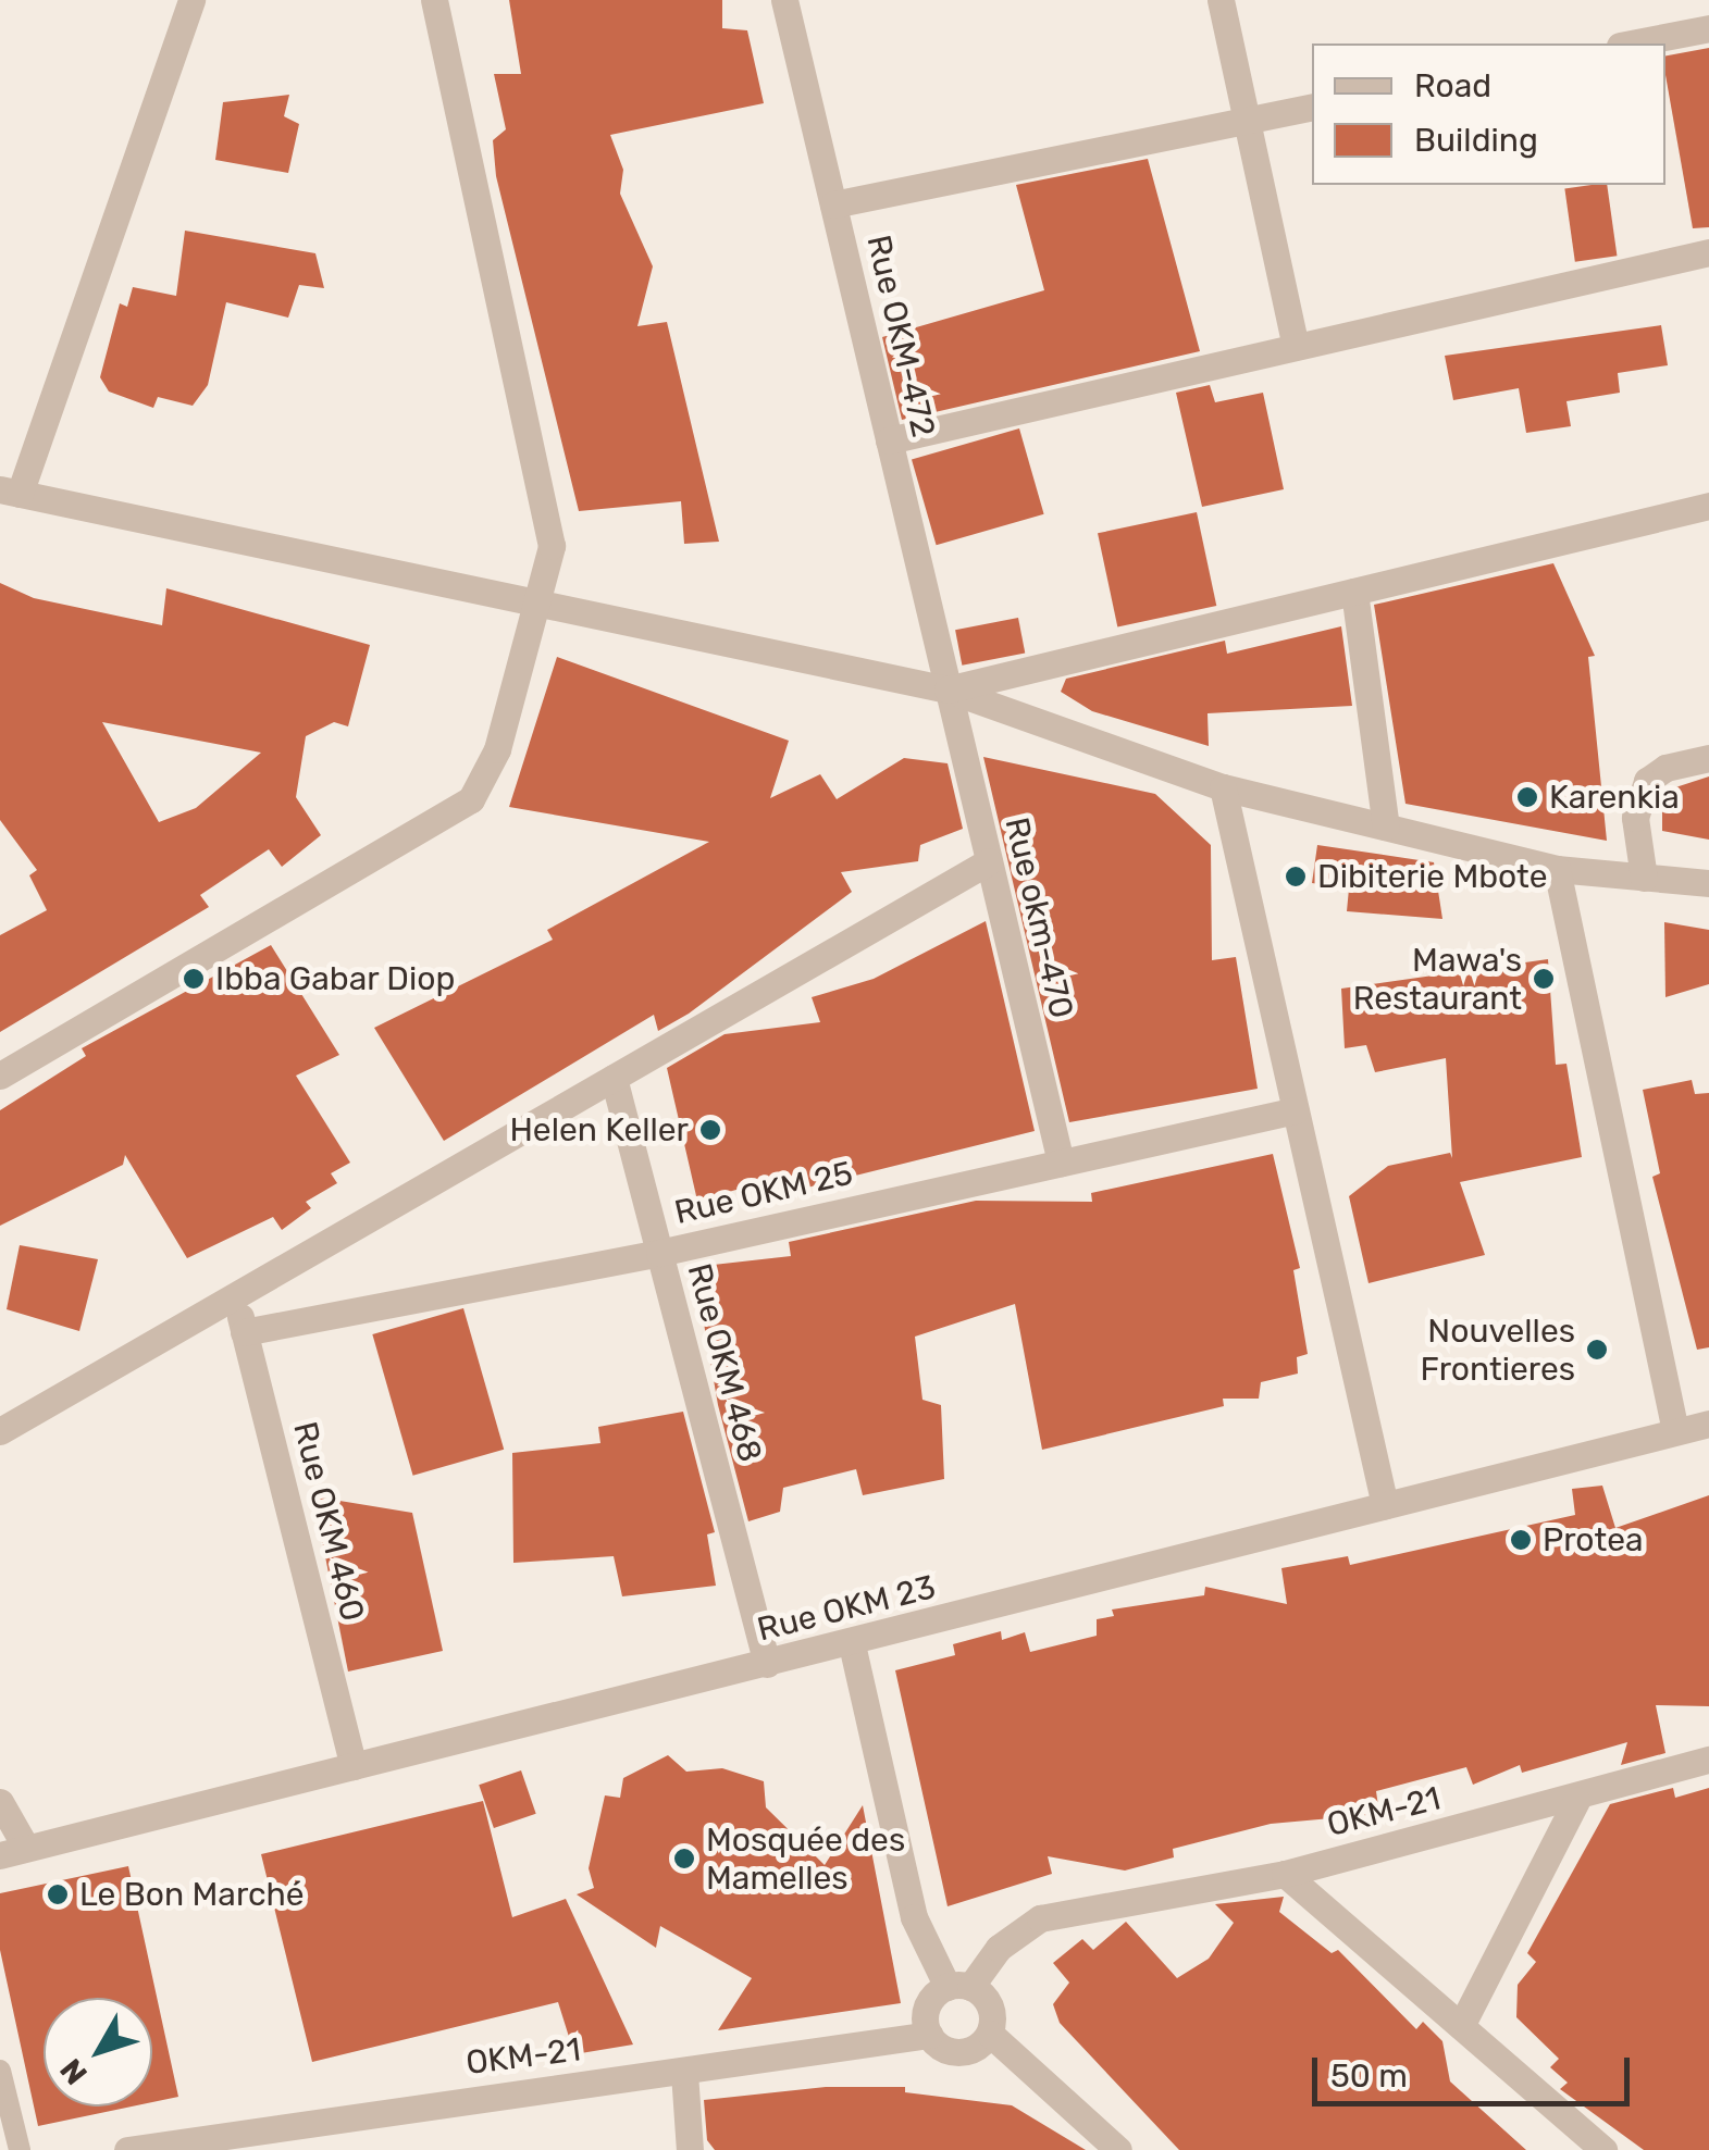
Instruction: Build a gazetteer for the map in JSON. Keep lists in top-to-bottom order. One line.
{"streets":{"street":["Rue OKM-472","Rue okm-470","Rue OKM 25","Rue OKM 468","Rue OKM 460","Rue OKM 23","OKM-21"]},"crossings":[["Rue OKM-472","Rue okm-470"],["Rue okm-470","Rue OKM 25"],["Rue OKM 25","Rue OKM 468"],["Rue OKM 25","Rue OKM 460"],["Rue OKM 468","Rue OKM 23"],["Rue OKM 460","Rue OKM 23"]],"places":["Karenkia","Dibiterie Mbote","Ibba Gabar Diop","Mawa's Restaurant","Helen Keller","Nouvelles Frontieres","Protea","Mosquée des Mamelles","Le Bon Marché"],"legend":["Road","Building"],"scale_bar":"50 m","north":"bottom left"}
